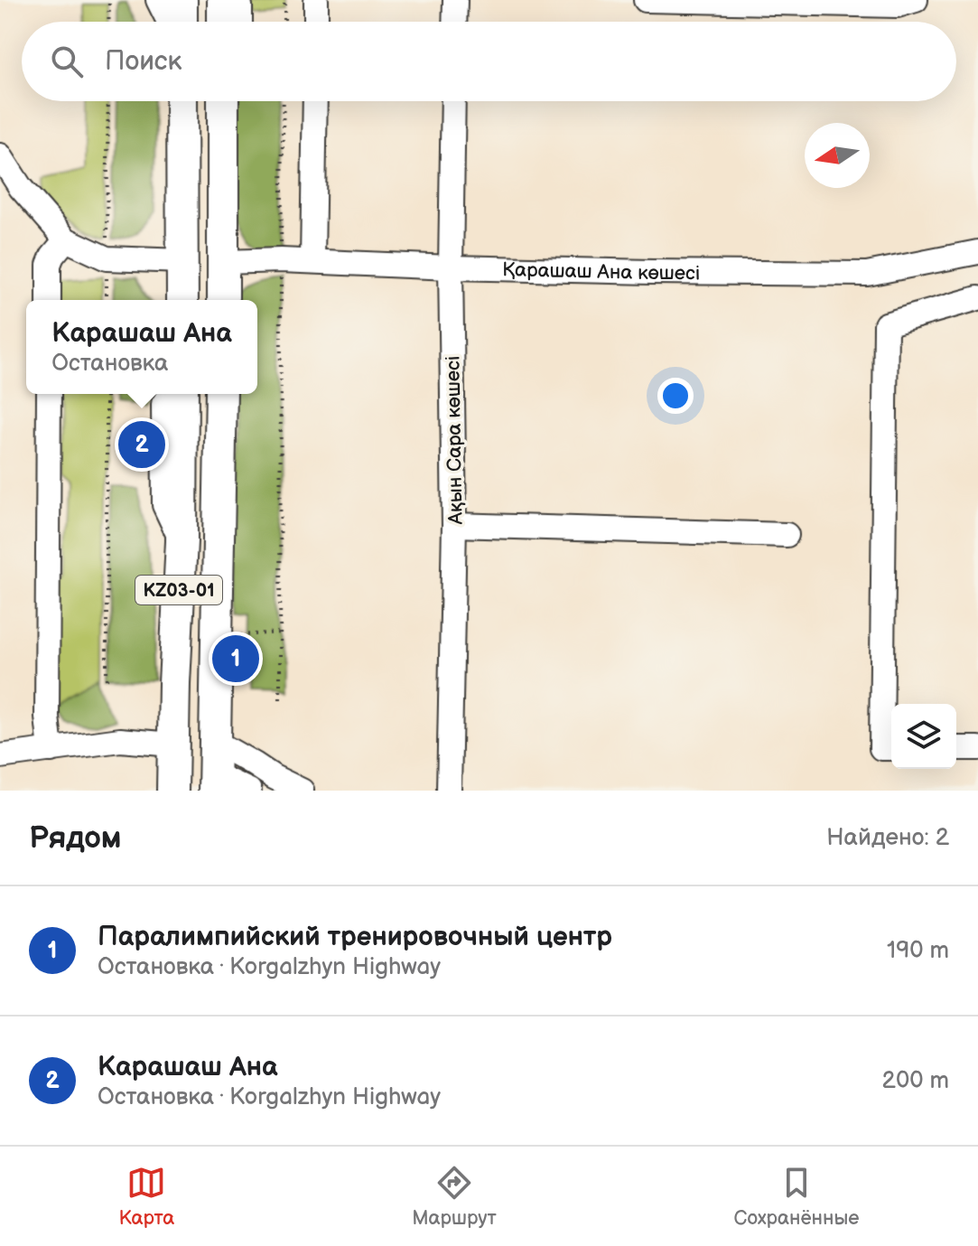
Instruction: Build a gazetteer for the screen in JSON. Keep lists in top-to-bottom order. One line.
{"streets":{"main road":["KZ03-01"],"street":["Қарашаш Ана көшесі","Ақын Сара көшесі"]},"crossings":[["Қарашаш Ана көшесі","Ақын Сара көшесі"]],"north":"left","page":{"search":"Поиск","popup":["Карашаш Ана","Остановка"],"pins":["2","1"],"heading":["Рядом","Найдено: 2"],"list":[{"mark":"1","name":"Паралимпийский тренировочный центр","note":"Остановка · Korgalzhyn Highway","value":"190 m"},{"mark":"2","name":"Карашаш Ана","note":"Остановка · Korgalzhyn Highway","value":"200 m"}],"nav":["Карта","Маршрут","Сохранённые"]}}
